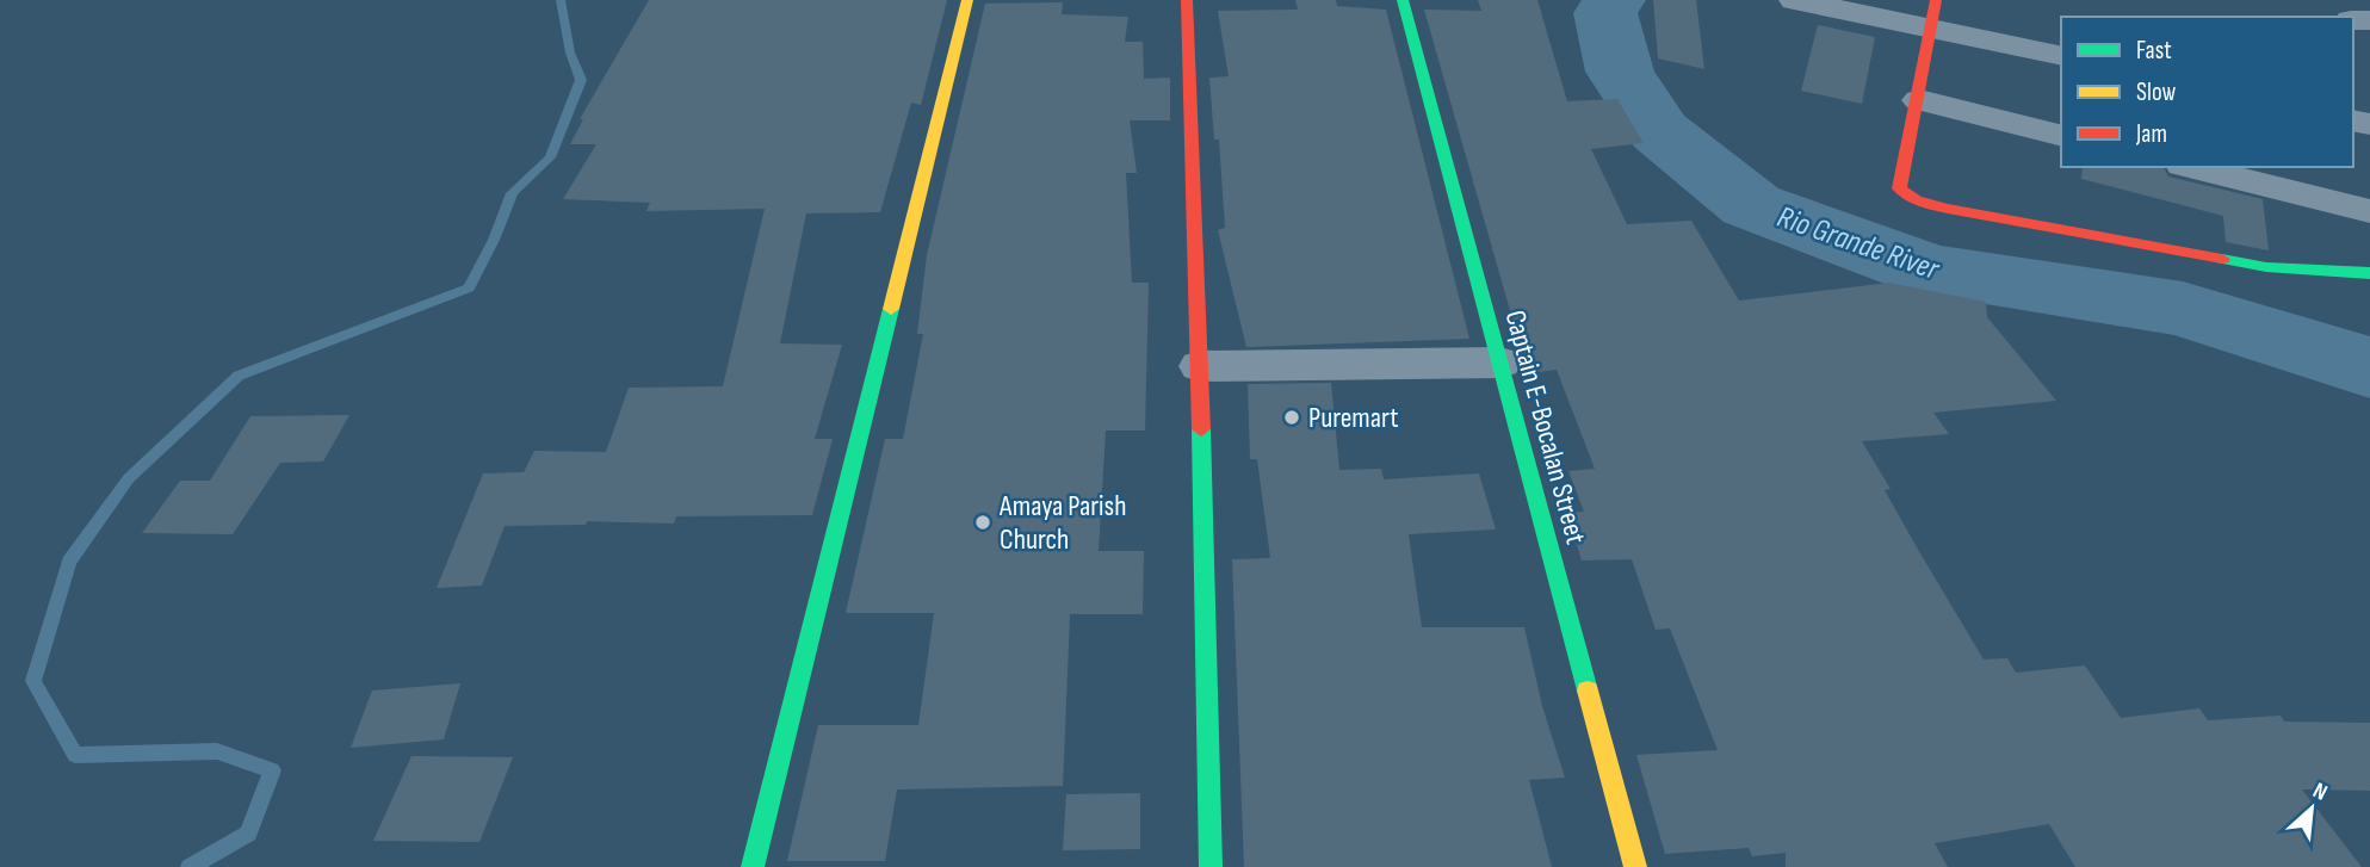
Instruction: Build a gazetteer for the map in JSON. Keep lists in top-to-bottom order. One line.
{"streets":{"street":["Captain E-Bocalan Street"]},"water":["Rio Grande River"],"places":["Puremart","Amaya Parish Church"],"legend":["Fast","Slow","Jam"],"north":"top right"}
